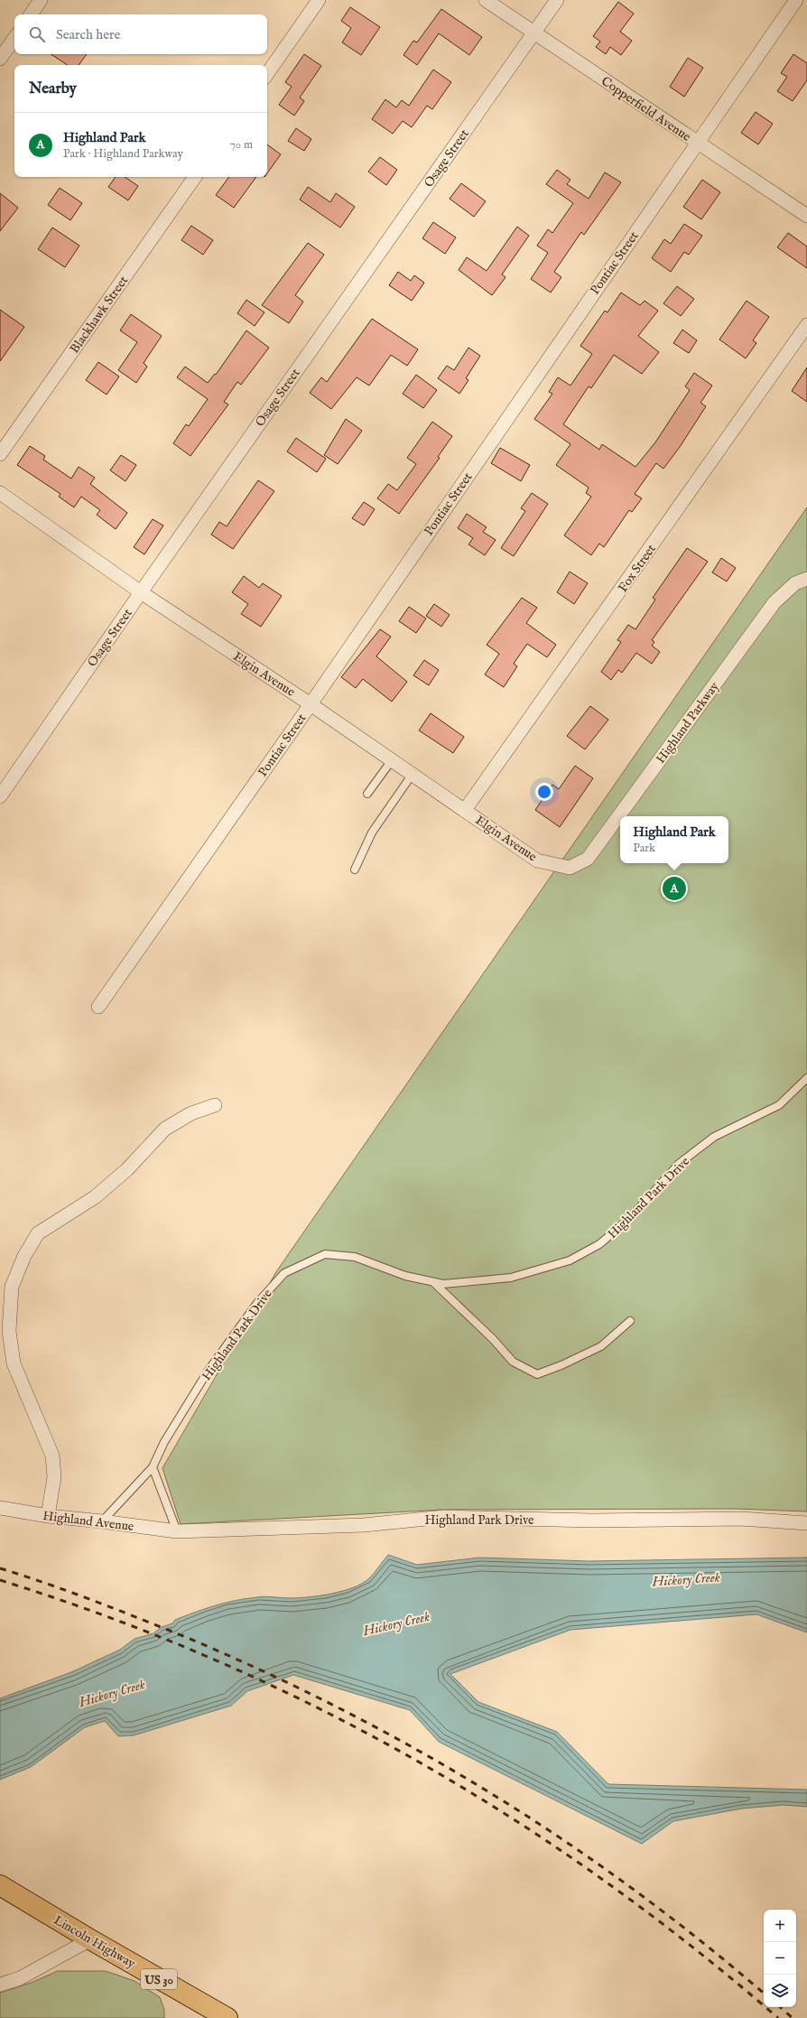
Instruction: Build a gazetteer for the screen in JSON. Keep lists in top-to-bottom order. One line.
{"streets":{"main road":["Lincoln Highway","US 30"],"street":["Copperfield Avenue","Osage Street","Pontiac Street","Blackhawk Street","Fox Street","Elgin Avenue","Highland Parkway","Highland Park Drive","Highland Avenue"]},"crossings":[["Copperfield Avenue","Osage Street"],["Copperfield Avenue","Pontiac Street"],["Osage Street","Elgin Avenue"],["Pontiac Street","Elgin Avenue"],["Fox Street","Elgin Avenue"],["Elgin Avenue","Highland Parkway"],["Highland Park Drive","Highland Avenue"]],"water":["Hickory Creek"],"page":{"search":"Search here","heading":"Nearby","list":[{"mark":"A","name":"Highland Park","note":"Park · Highland Parkway","value":"70 m"}],"popup":["Highland Park","Park"],"pins":"A","map_buttons":["+","−"]}}
